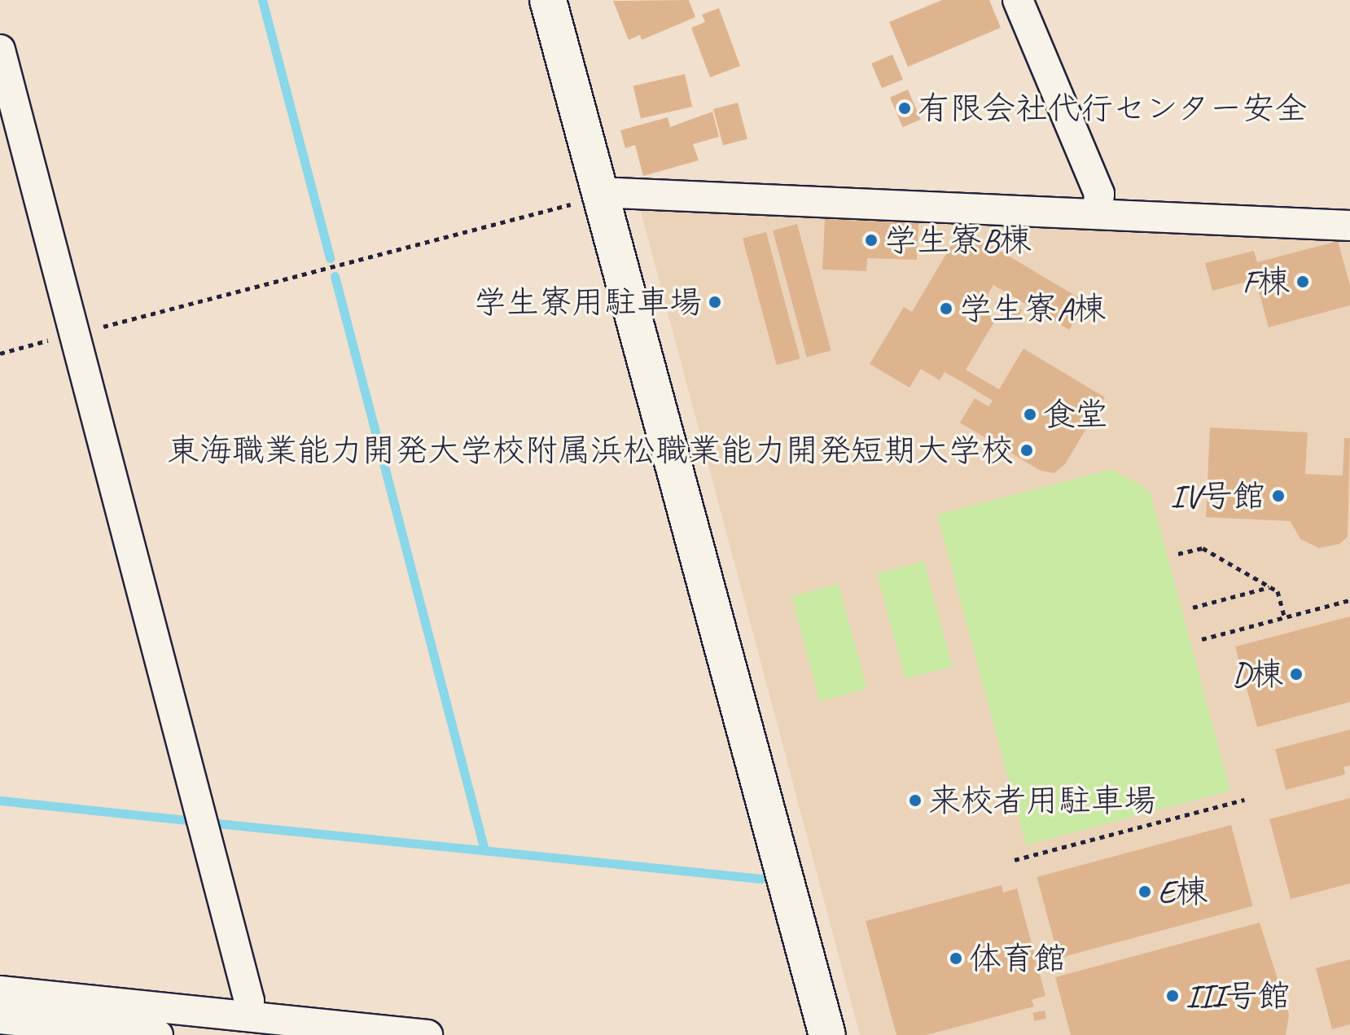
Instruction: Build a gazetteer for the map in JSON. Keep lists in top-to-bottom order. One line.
{"places":["有限会社代行センター安全","学生寮B棟","F棟","学生寮用駐車場","学生寮A棟","食堂","東海職業能力開発大学校附属浜松職業能力開発短期大学校","IV号館","D棟","来校者用駐車場","E棟","体育館","III号館"]}
